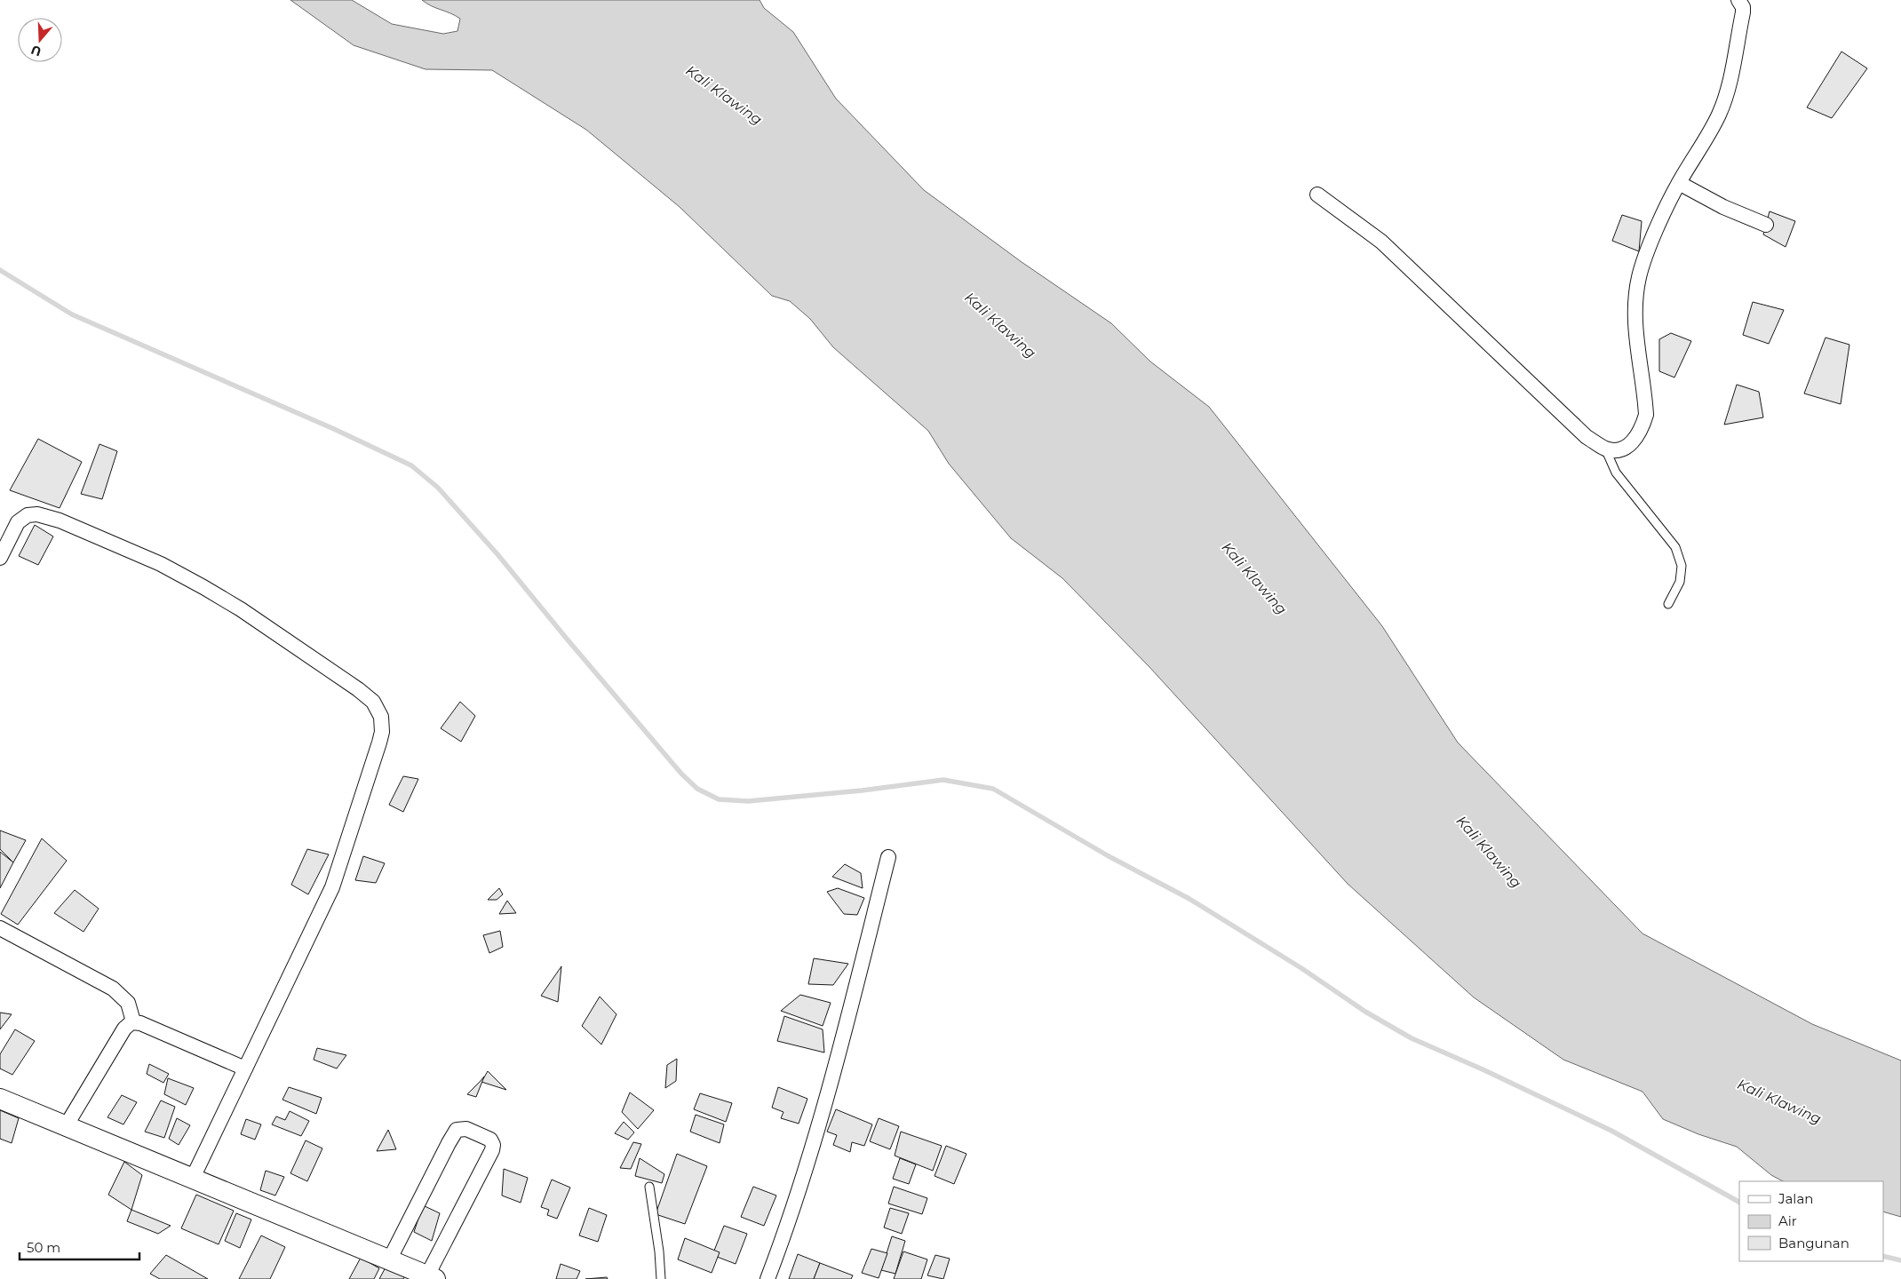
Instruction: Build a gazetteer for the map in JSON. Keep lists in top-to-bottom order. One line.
{"water":["Kali Klawing"],"legend":["Jalan","Air","Bangunan"],"scale_bar":"50 m","north":"bottom"}
